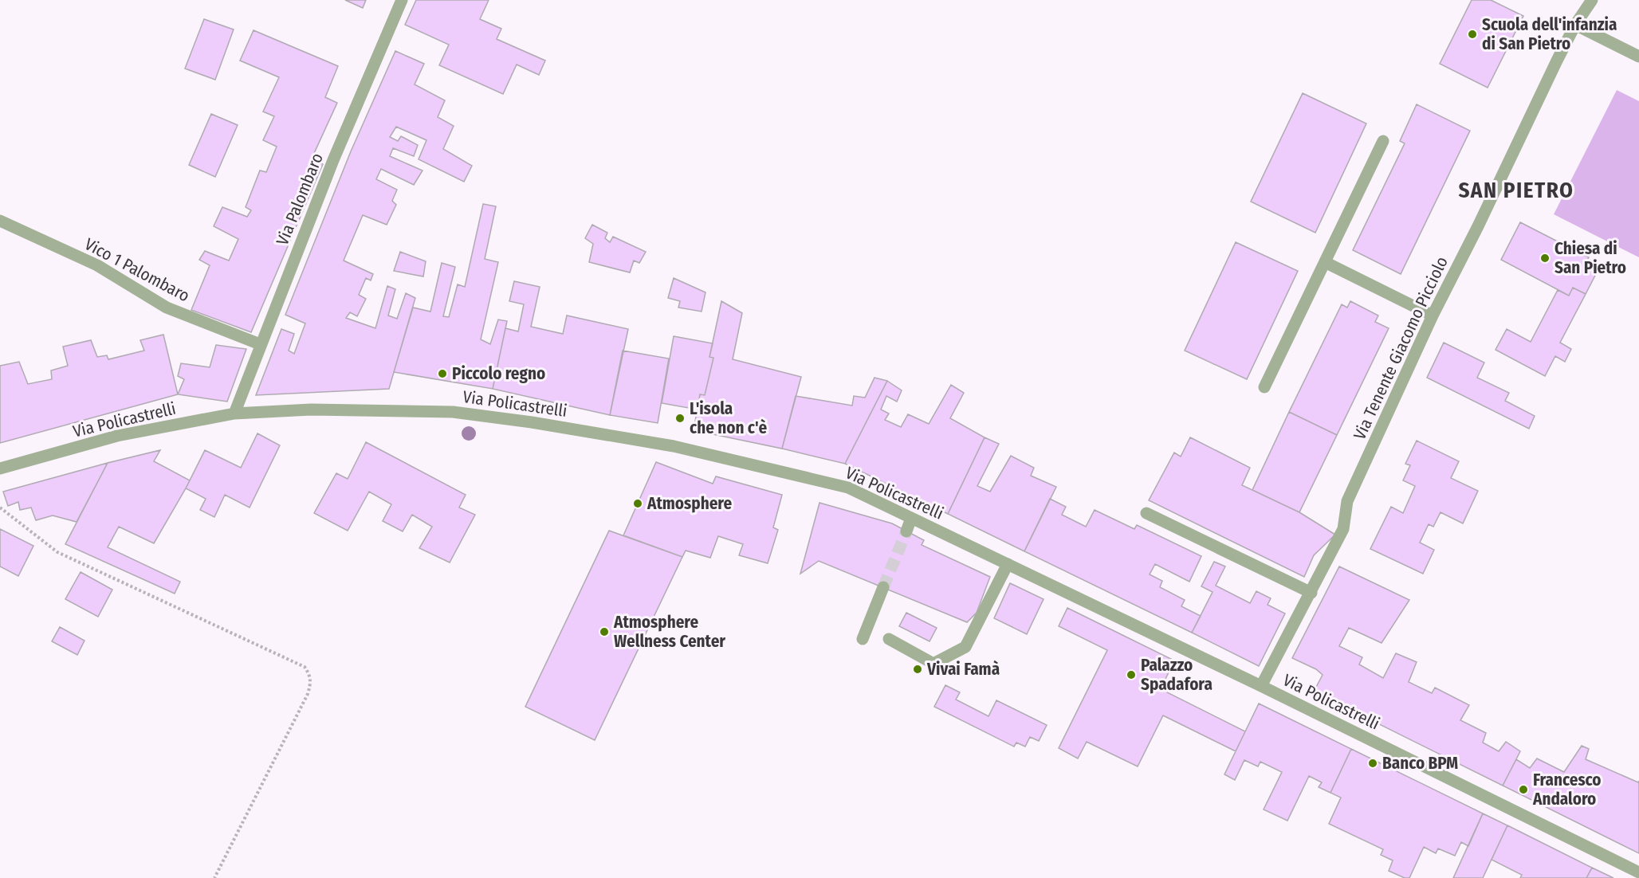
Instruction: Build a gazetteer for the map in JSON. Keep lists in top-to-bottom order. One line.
{"streets":{"street":["Via Palombaro","Vico 1 Palombaro","Via Tenente Giacomo Picciolo","Via Policastrelli"]},"crossings":[["Via Palombaro","Vico 1 Palombaro"],["Via Palombaro","Via Policastrelli"],["Via Tenente Giacomo Picciolo","Via Policastrelli"]],"districts":["SAN PIETRO"],"places":["Scuola dell'infanzia di San Pietro","Chiesa di San Pietro","Piccolo regno","L'isola che non c'è","Atmosphere","Atmosphere Wellness Center","Vivai Famà","Palazzo Spadafora","Banco BPM","Francesco Andaloro"]}
